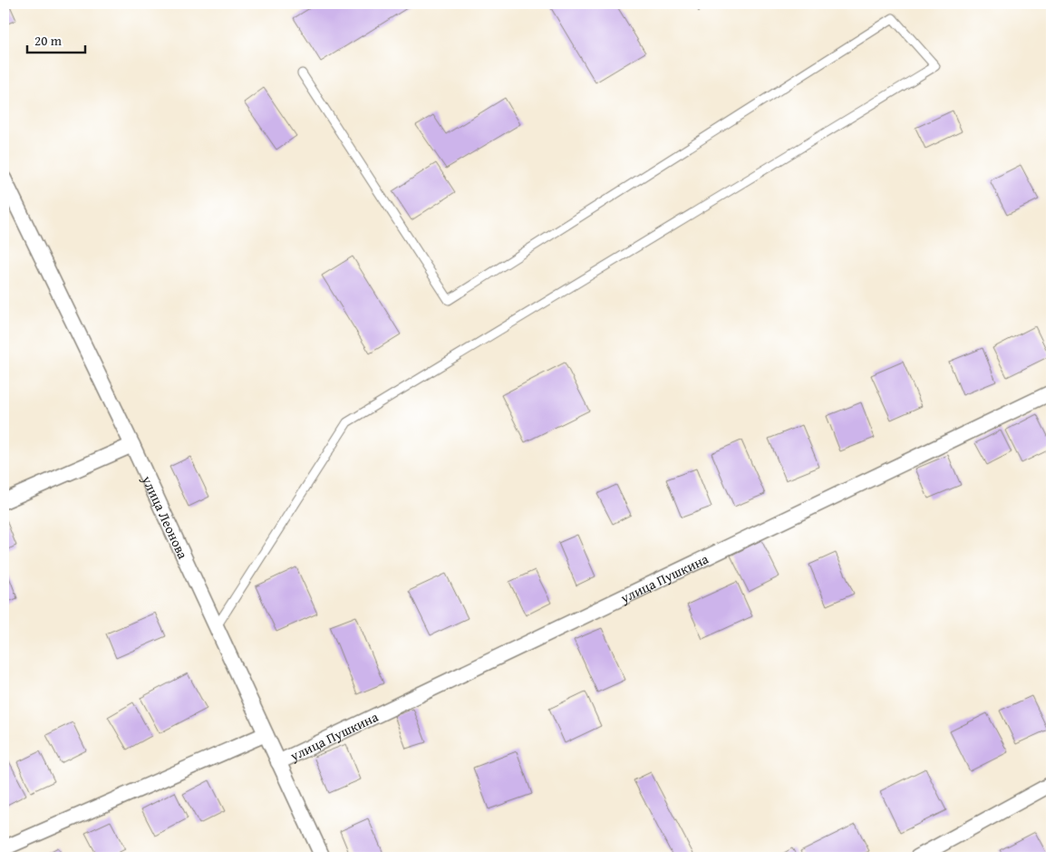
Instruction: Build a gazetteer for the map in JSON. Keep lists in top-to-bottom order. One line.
{"streets":{"street":["улица Леонова","улица Пушкина"]},"crossings":[["улица Леонова","улица Пушкина"]],"scale_bar":"20 m"}
